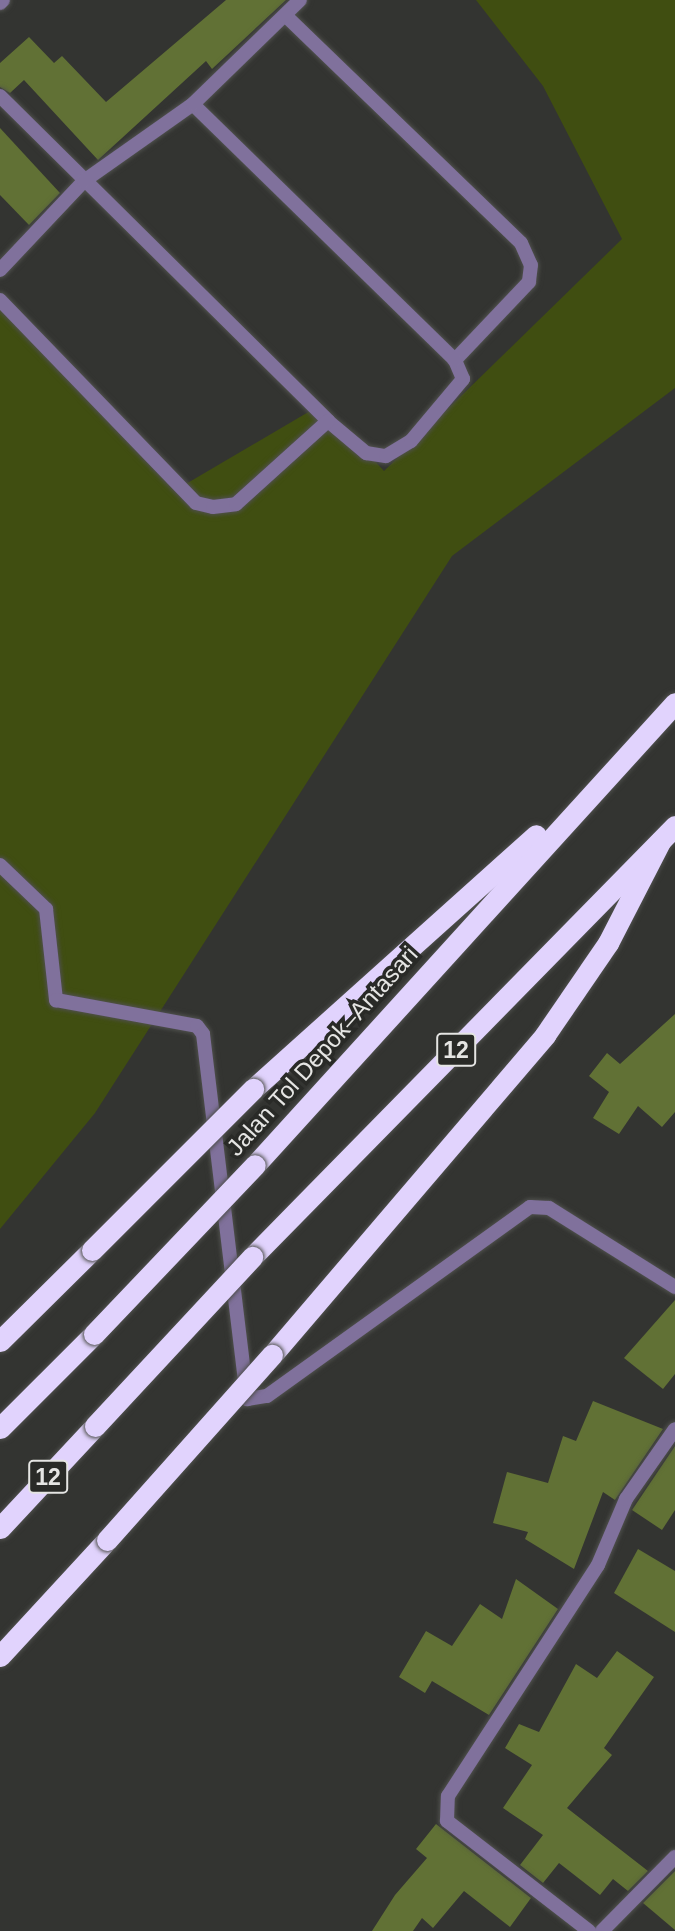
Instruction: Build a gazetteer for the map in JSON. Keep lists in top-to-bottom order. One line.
{"streets":{"highway":["12","Jalan Tol Depok–Antasari"]}}
